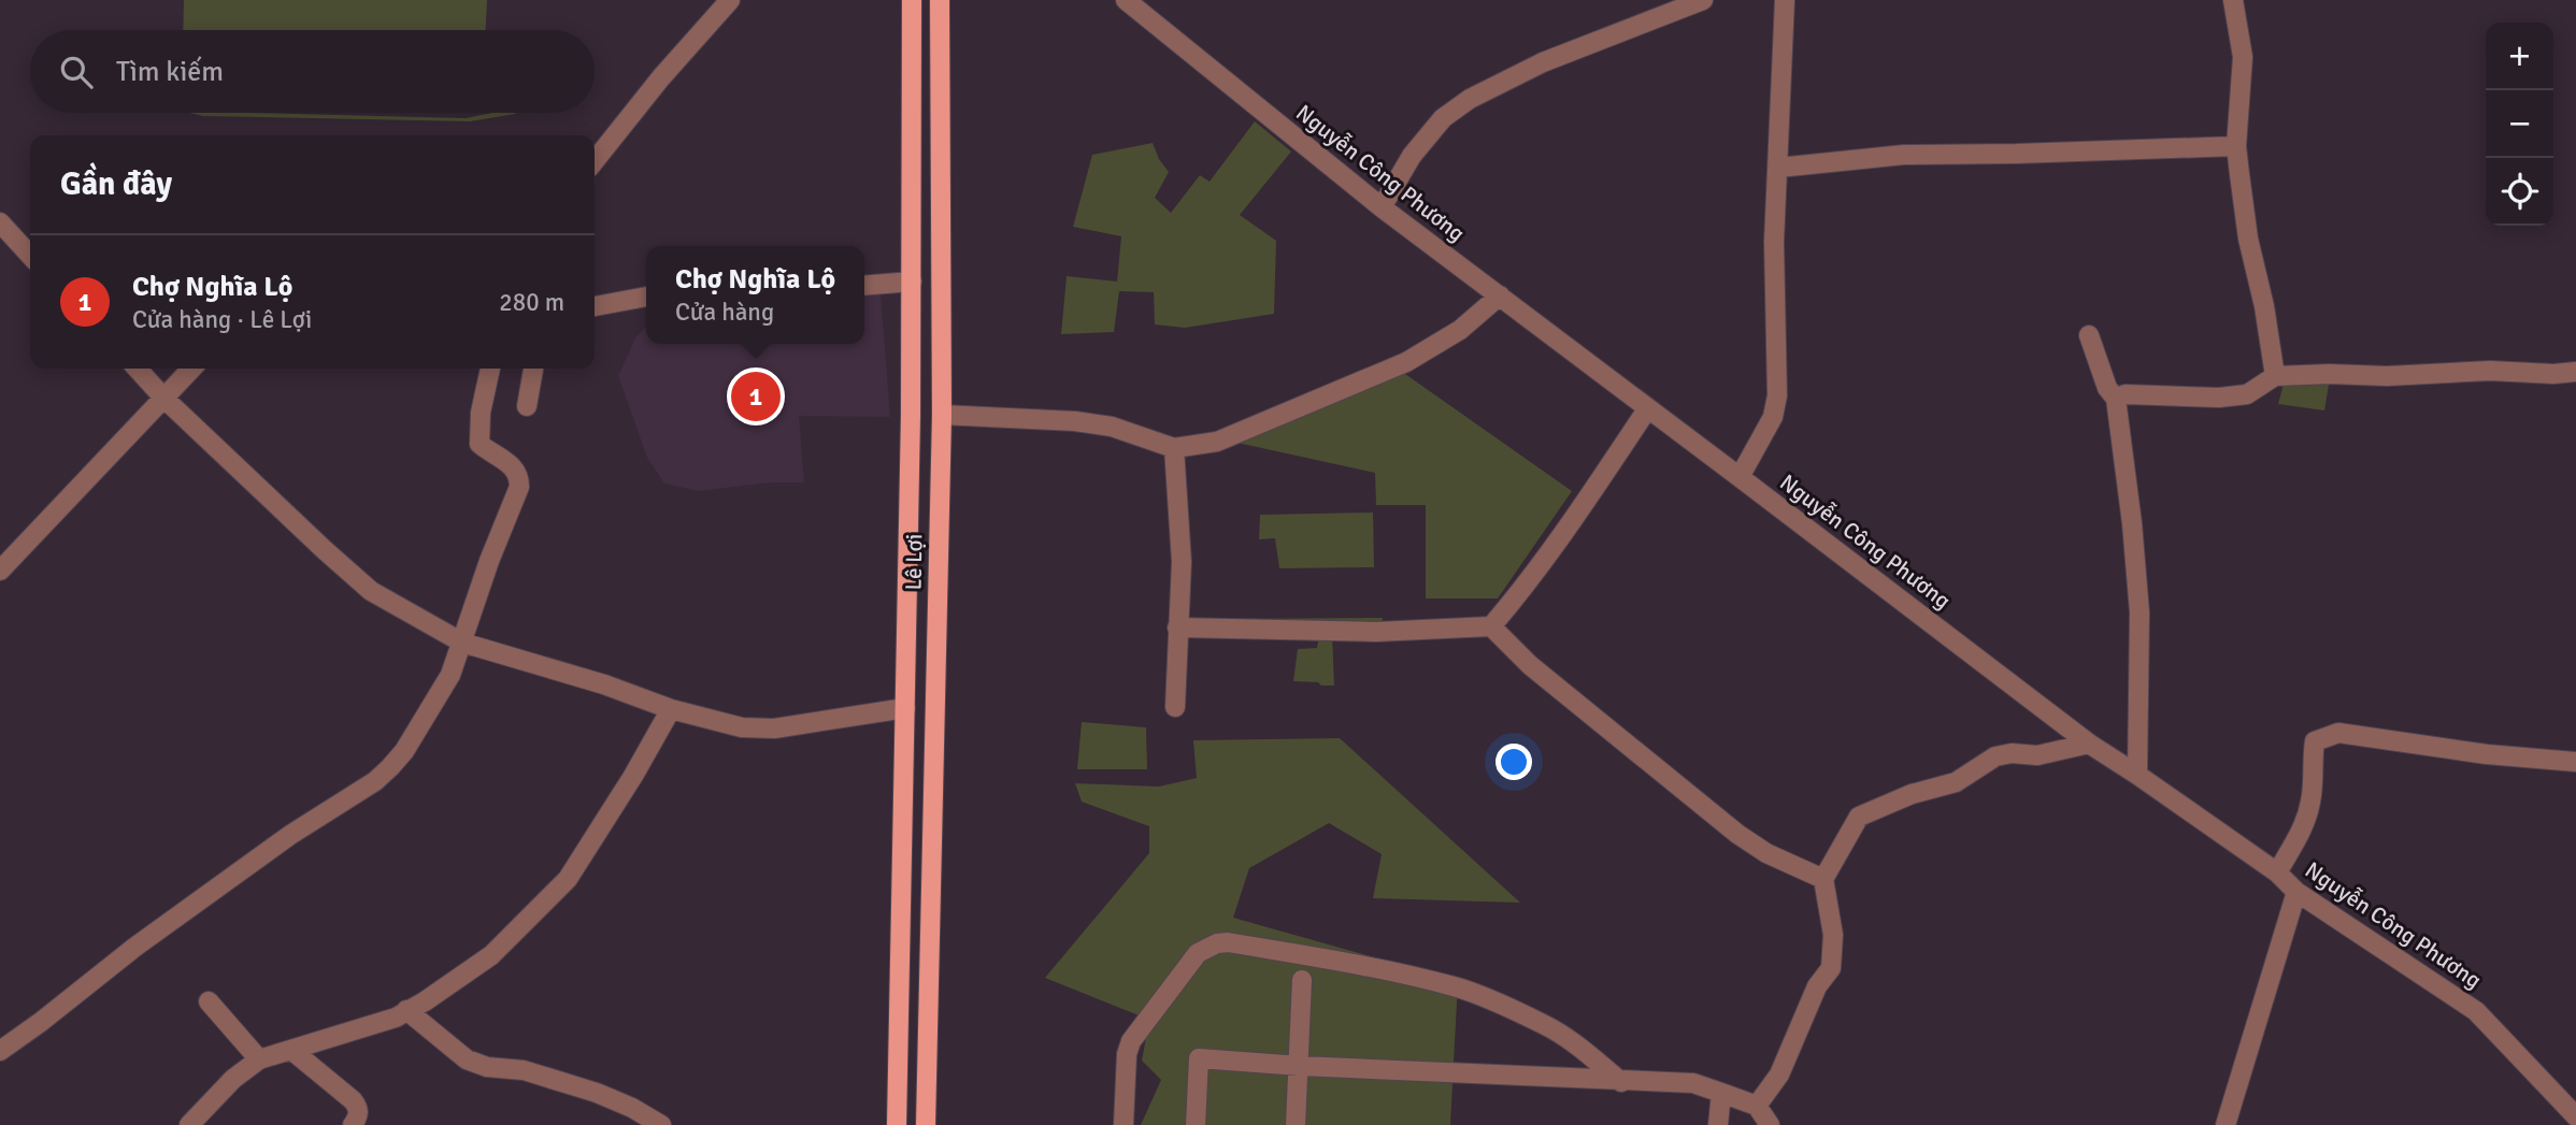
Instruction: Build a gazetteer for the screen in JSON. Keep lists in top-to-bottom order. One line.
{"streets":{"main road":["Lê Lợi"],"street":["Nguyễn Công Phương"]},"page":{"map_buttons":["+","−"],"search":"Tìm kiếm","heading":"Gần đây","list":[{"mark":"1","name":"Chợ Nghĩa Lộ","note":"Cửa hàng · Lê Lợi","value":"280 m"}],"popup":["Chợ Nghĩa Lộ","Cửa hàng"],"pins":"1"}}
